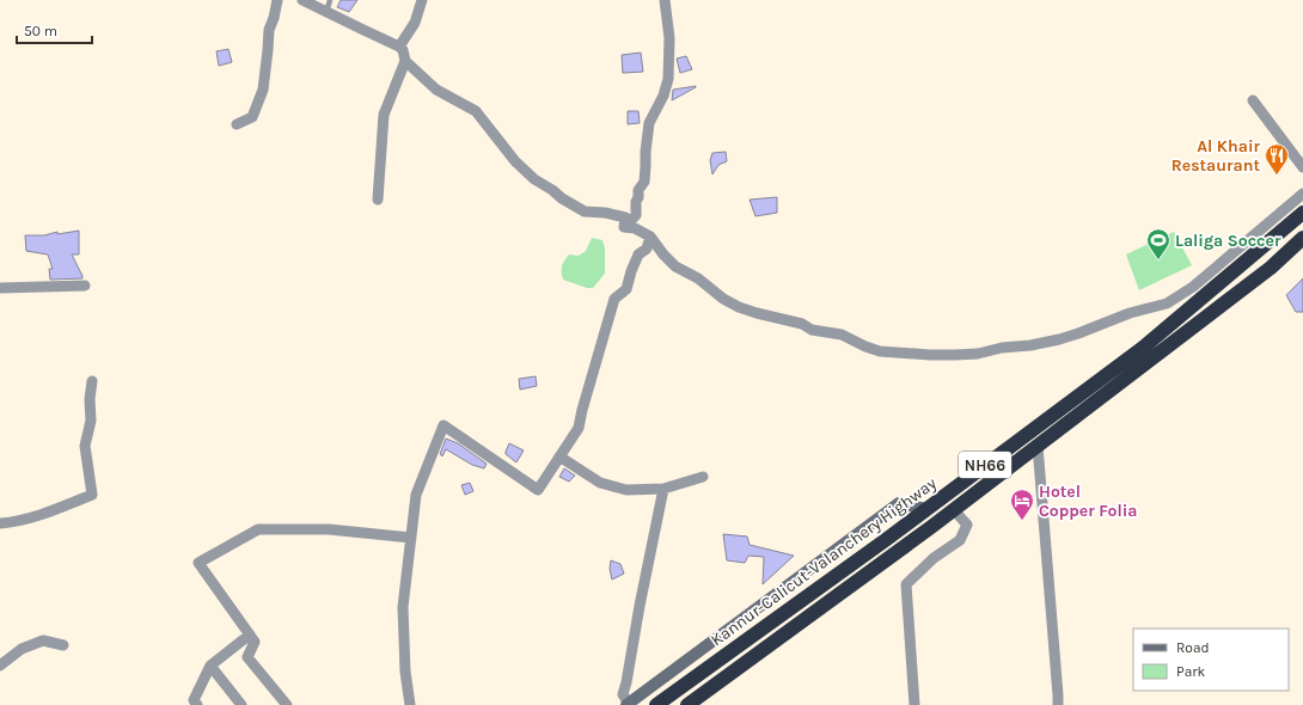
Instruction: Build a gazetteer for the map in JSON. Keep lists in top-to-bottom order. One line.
{"streets":{"highway":["NH66","Kannur-Calicut-Valanchery Highway"]},"places":{"restaurant":["Al Khair Restaurant"],"sports":["Laliga Soccer"],"hotel":["Hotel Copper Folia"]},"legend":["Road","Park"],"scale_bar":"50 m"}
